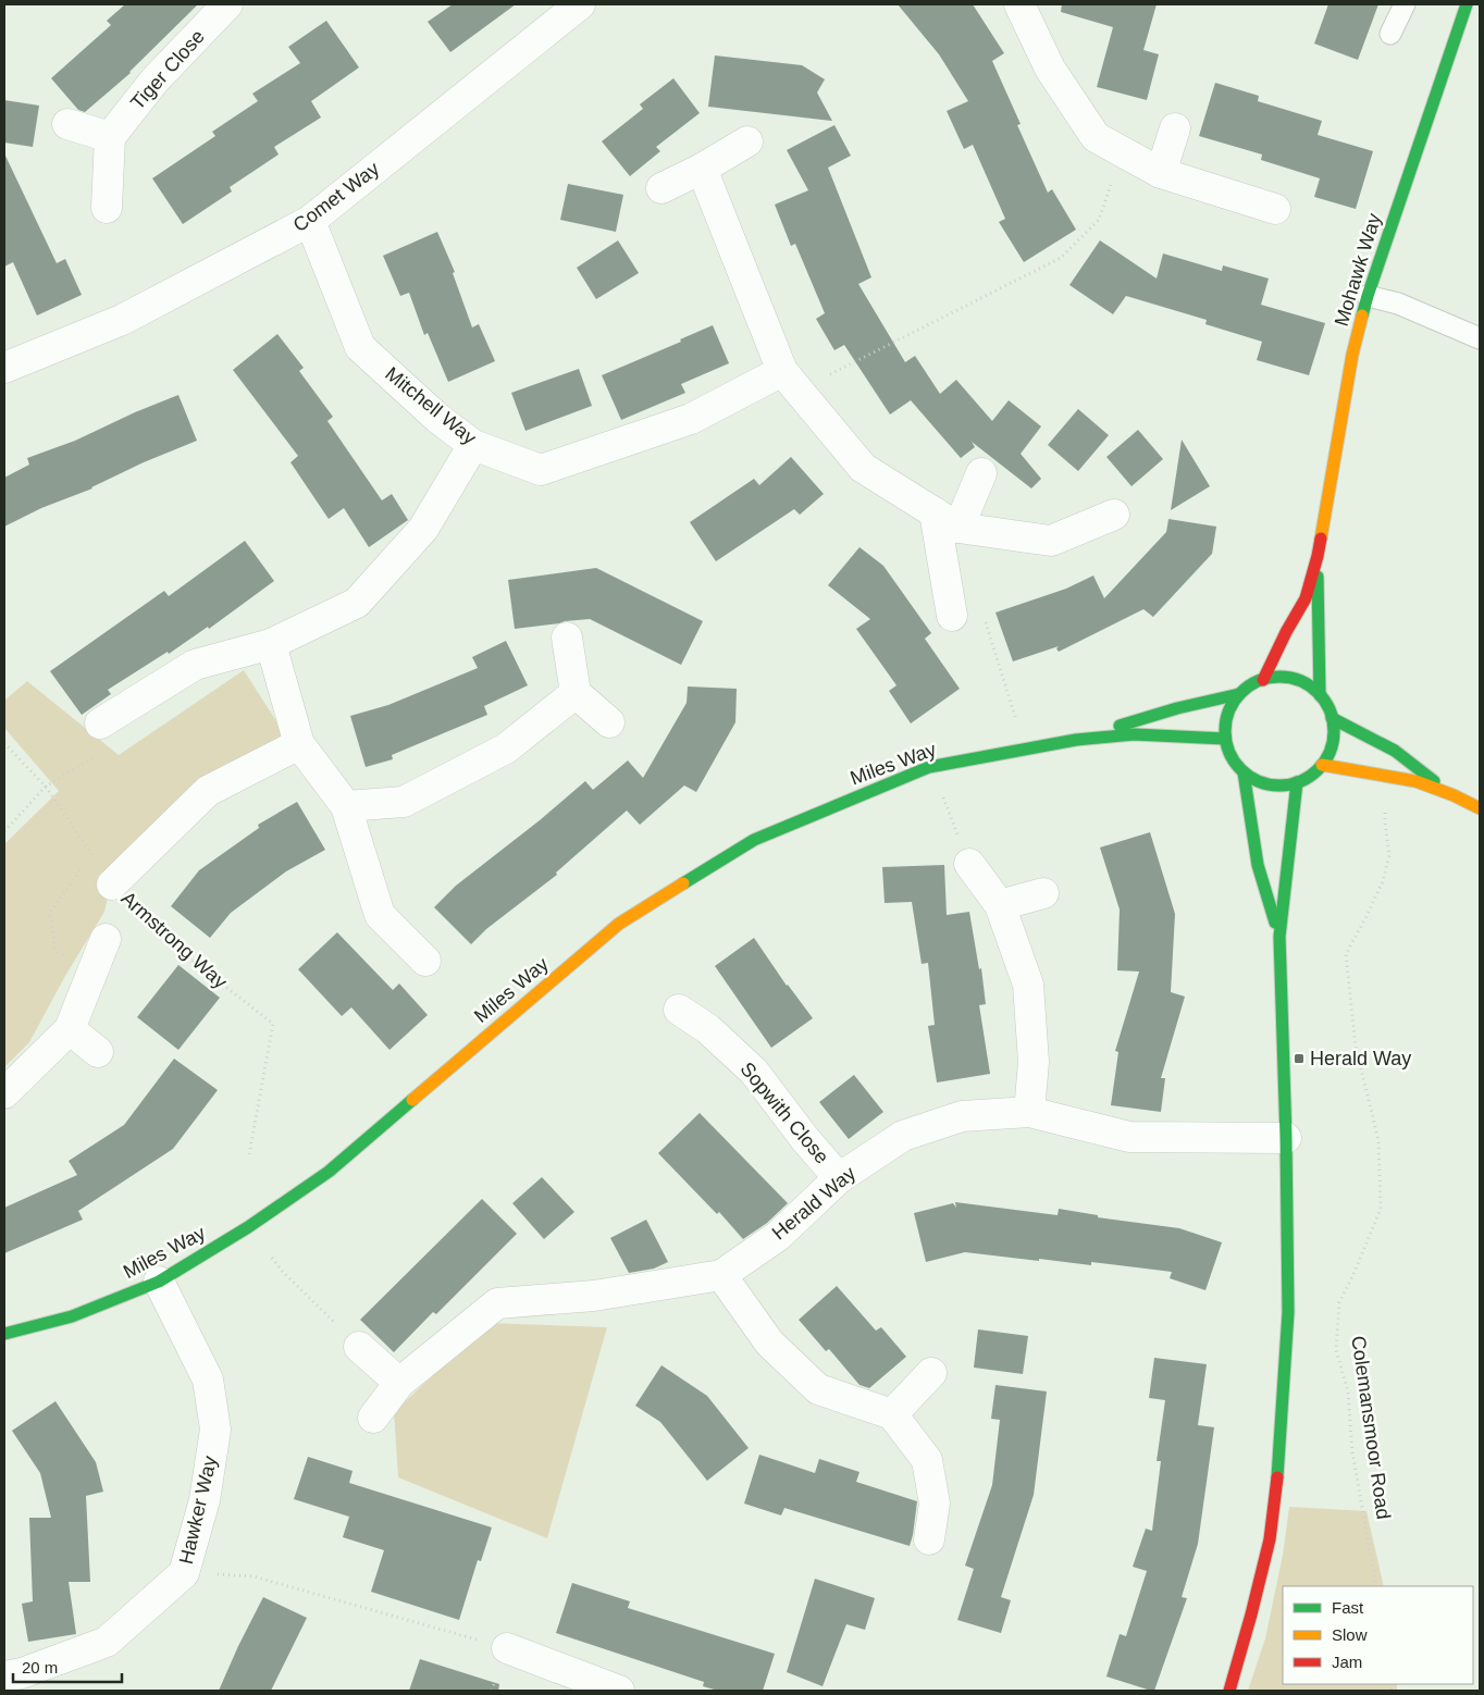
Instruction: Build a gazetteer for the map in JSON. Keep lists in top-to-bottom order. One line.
{"streets":{"street":["Tiger Close","Comet Way","Mohawk Way","Mitchell Way","Miles Way","Sopwith Close","Herald Way","Hawker Way"],"path":["Armstrong Way","Colemansmoor Road"]},"crossings":[["Comet Way","Mitchell Way"],["Mohawk Way","Miles Way"],["Miles Way","Hawker Way"],["Sopwith Close","Herald Way"]],"places":{"transit":["Herald Way"]},"legend":["Fast","Slow","Jam"],"scale_bar":"20 m"}
